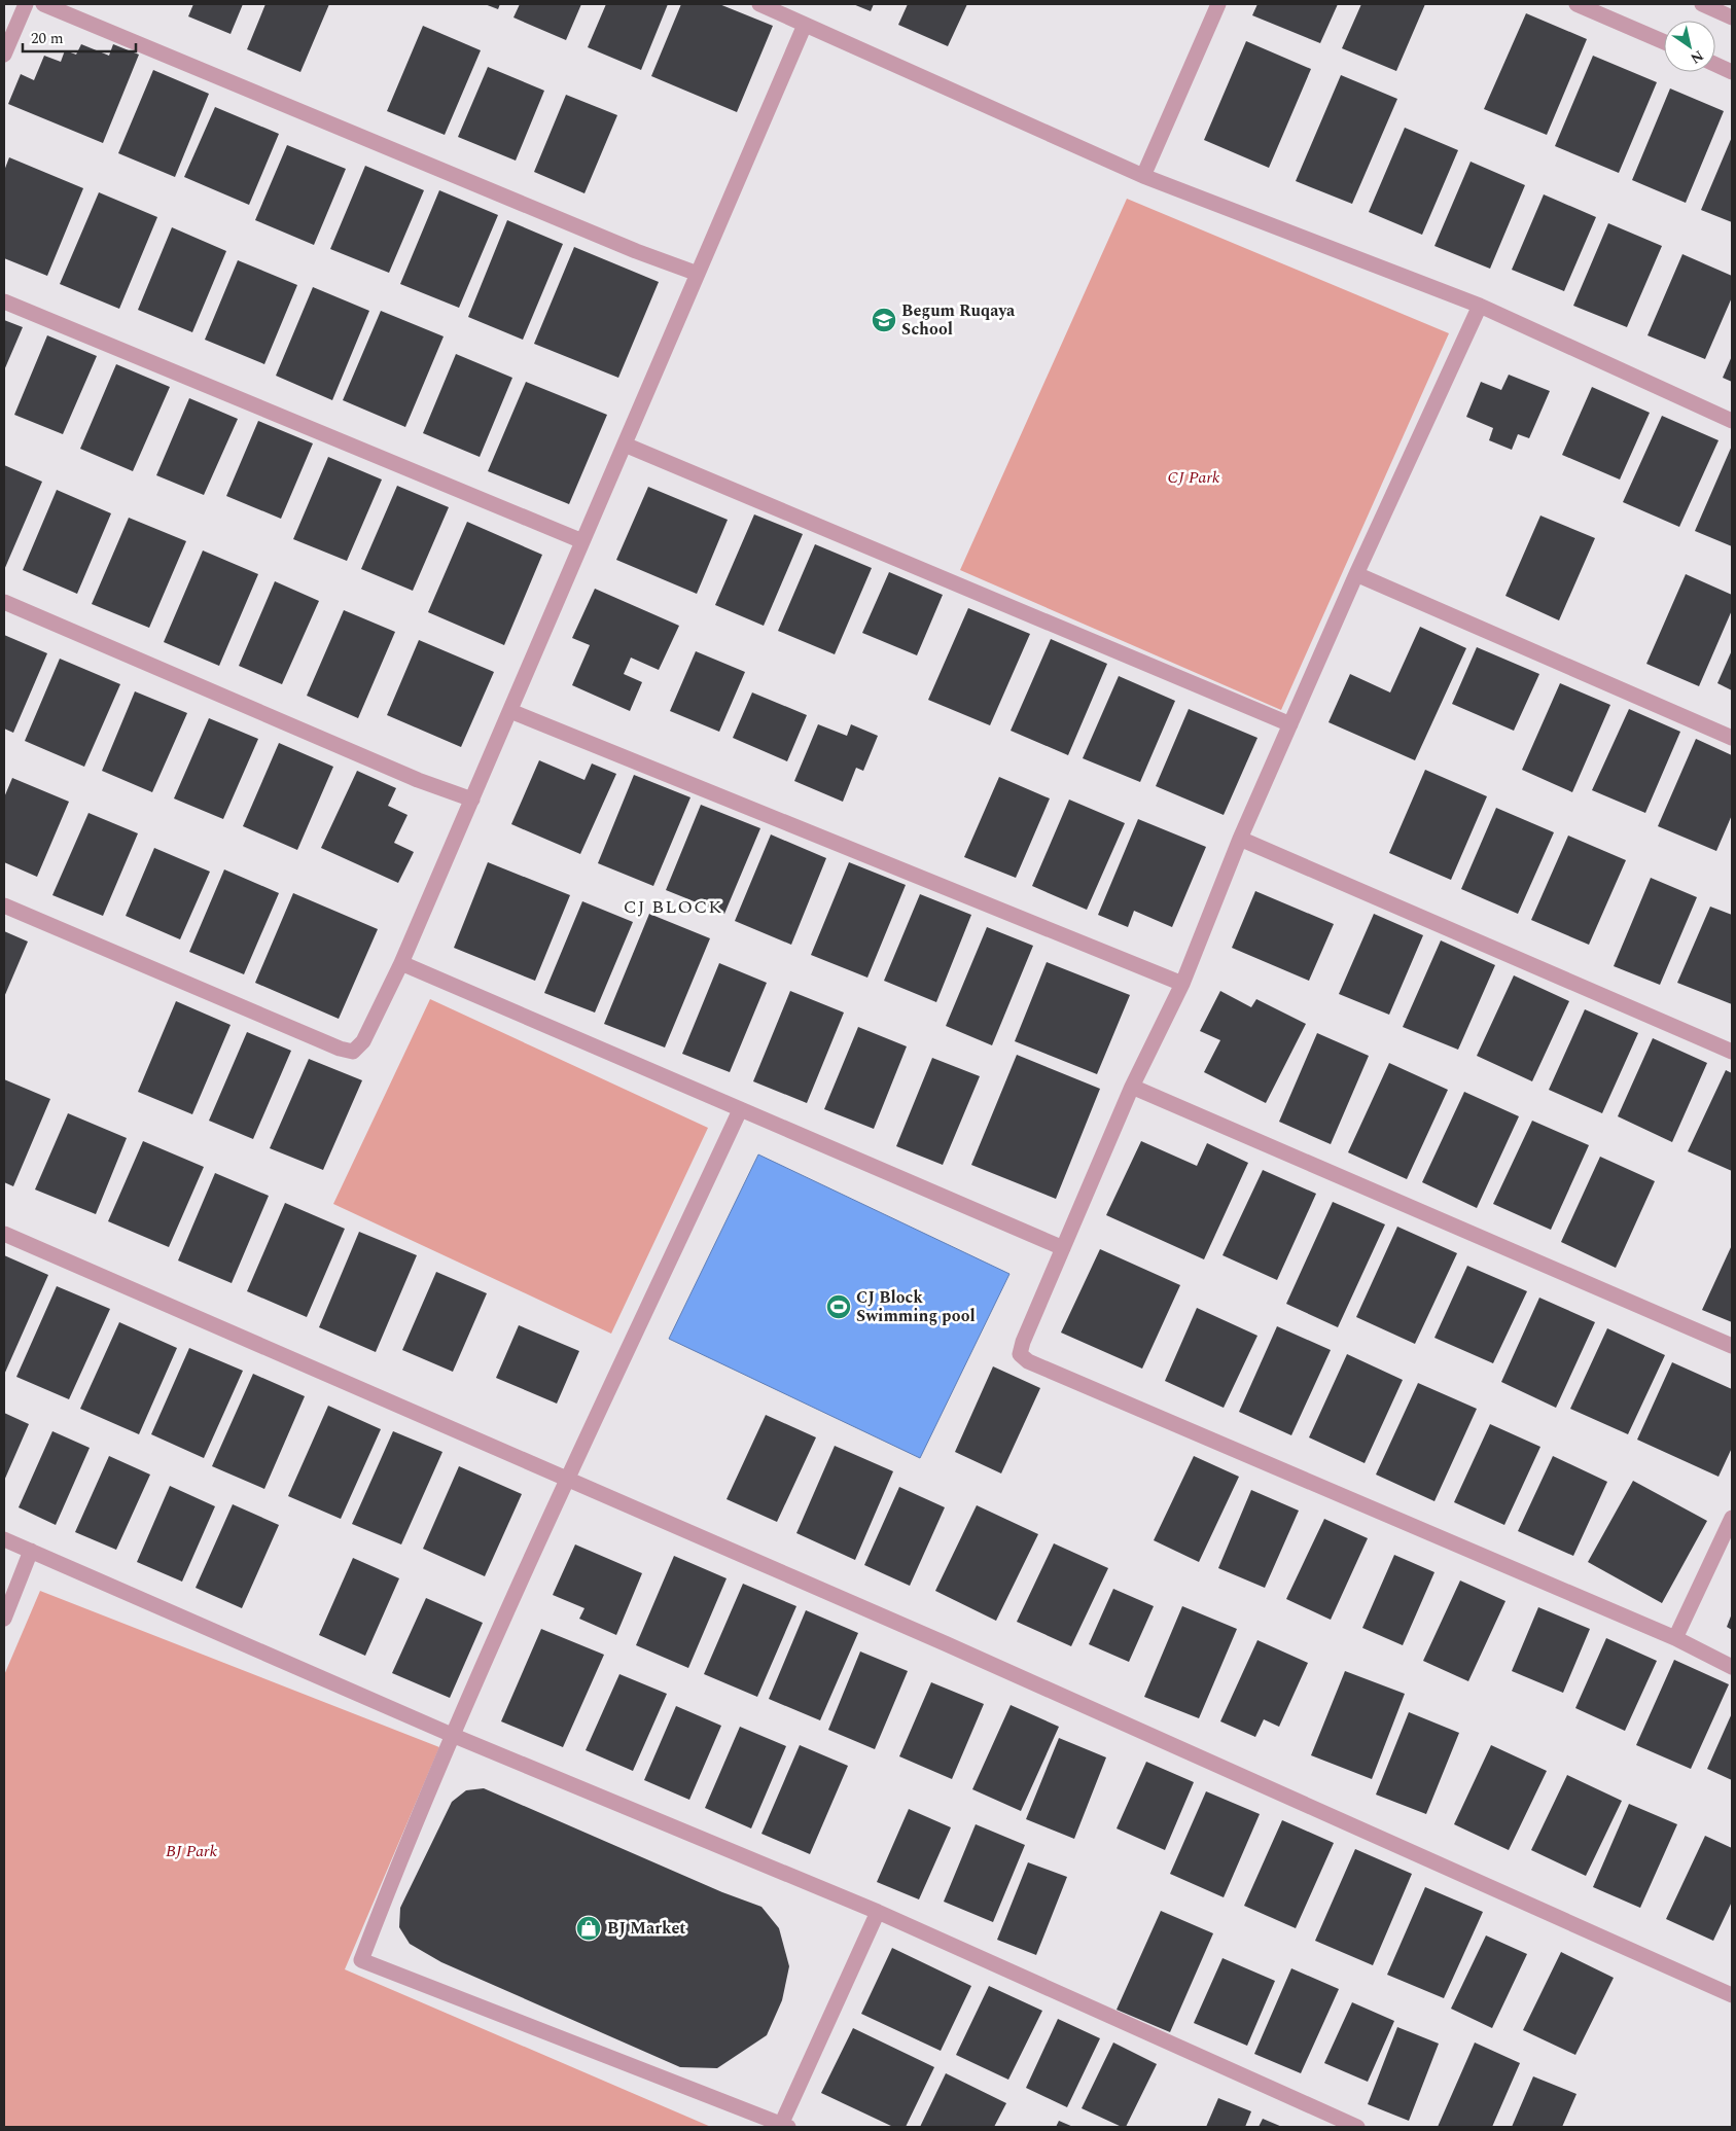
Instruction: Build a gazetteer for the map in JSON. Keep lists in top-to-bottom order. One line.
{"districts":["CJ BLOCK"],"parks":["CJ Park","BJ Park"],"places":{"school or university":["Begum Ruqaya School"],"sports":["CJ Block Swimming pool"],"shop":["BJ Market"]},"scale_bar":"20 m","north":"bottom right"}
